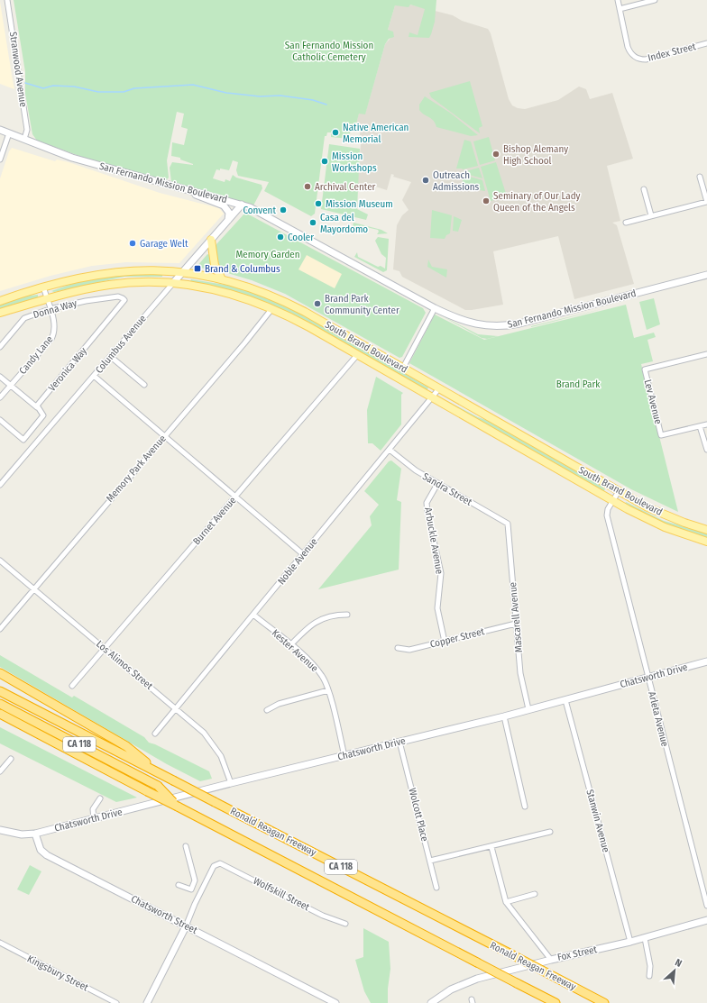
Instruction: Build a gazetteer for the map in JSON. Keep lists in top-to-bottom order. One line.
{"streets":{"highway":["CA 118","Ronald Reagan Freeway"],"main road":["San Fernando Mission Boulevard","Columbus Avenue","South Brand Boulevard","Chatsworth Drive","Chatsworth Street","Fox Street"],"street":["Index Street","Stranwood Avenue","Donna Way","Candy Lane","Veronica Way","Lev Avenue","Memory Park Avenue","Sandra Street","Burnet Avenue","Arbuckle Avenue","Noble Avenue","Mascarell Avenue","Copper Street","Kester Avenue","Los Alimos Street","Arleta Avenue","Wolcott Place","Stanwin Avenue","Wolfskill Street","Kingsbury Street"]},"crossings":[["Stranwood Avenue","San Fernando Mission Boulevard"],["San Fernando Mission Boulevard","Columbus Avenue"],["Donna Way","Candy Lane"],["Donna Way","Veronica Way"],["Columbus Avenue","South Brand Boulevard"],["South Brand Boulevard","Candy Lane"],["South Brand Boulevard","Memory Park Avenue"],["South Brand Boulevard","Burnet Avenue"],["South Brand Boulevard","Noble Avenue"],["South Brand Boulevard","Arleta Avenue"],["Memory Park Avenue","Los Alimos Street"],["Sandra Street","Arbuckle Avenue"],["Sandra Street","Noble Avenue"],["Sandra Street","Mascarell Avenue"],["Burnet Avenue","Los Alimos Street"],["Arbuckle Avenue","Copper Street"],["Noble Avenue","Kester Avenue"],["Noble Avenue","Los Alimos Street"],["Mascarell Avenue","Copper Street"],["Mascarell Avenue","Chatsworth Drive"],["Kester Avenue","Chatsworth Drive"],["Los Alimos Street","Chatsworth Drive"],["Chatsworth Drive","Arleta Avenue"],["Chatsworth Drive","Wolcott Place"],["Chatsworth Drive","Stanwin Avenue"],["Chatsworth Drive","Chatsworth Street"],["CA 118","Ronald Reagan Freeway"],["Stanwin Avenue","Fox Street"]],"parks":["San Fernando Mission Catholic Cemetery","Memory Garden","Brand Park"],"places":{"other":["Native American Memorial","Bishop Alemany High School","Mission Workshops","Outreach Admissions","Archival Center","Seminary of Our Lady Queen of the Angels","Mission Museum","Convent","Casa del Mayordomo","Cooler","Garage Welt","Brand Park Community Center"],"transit":["Brand & Columbus"]},"north":"top right"}
